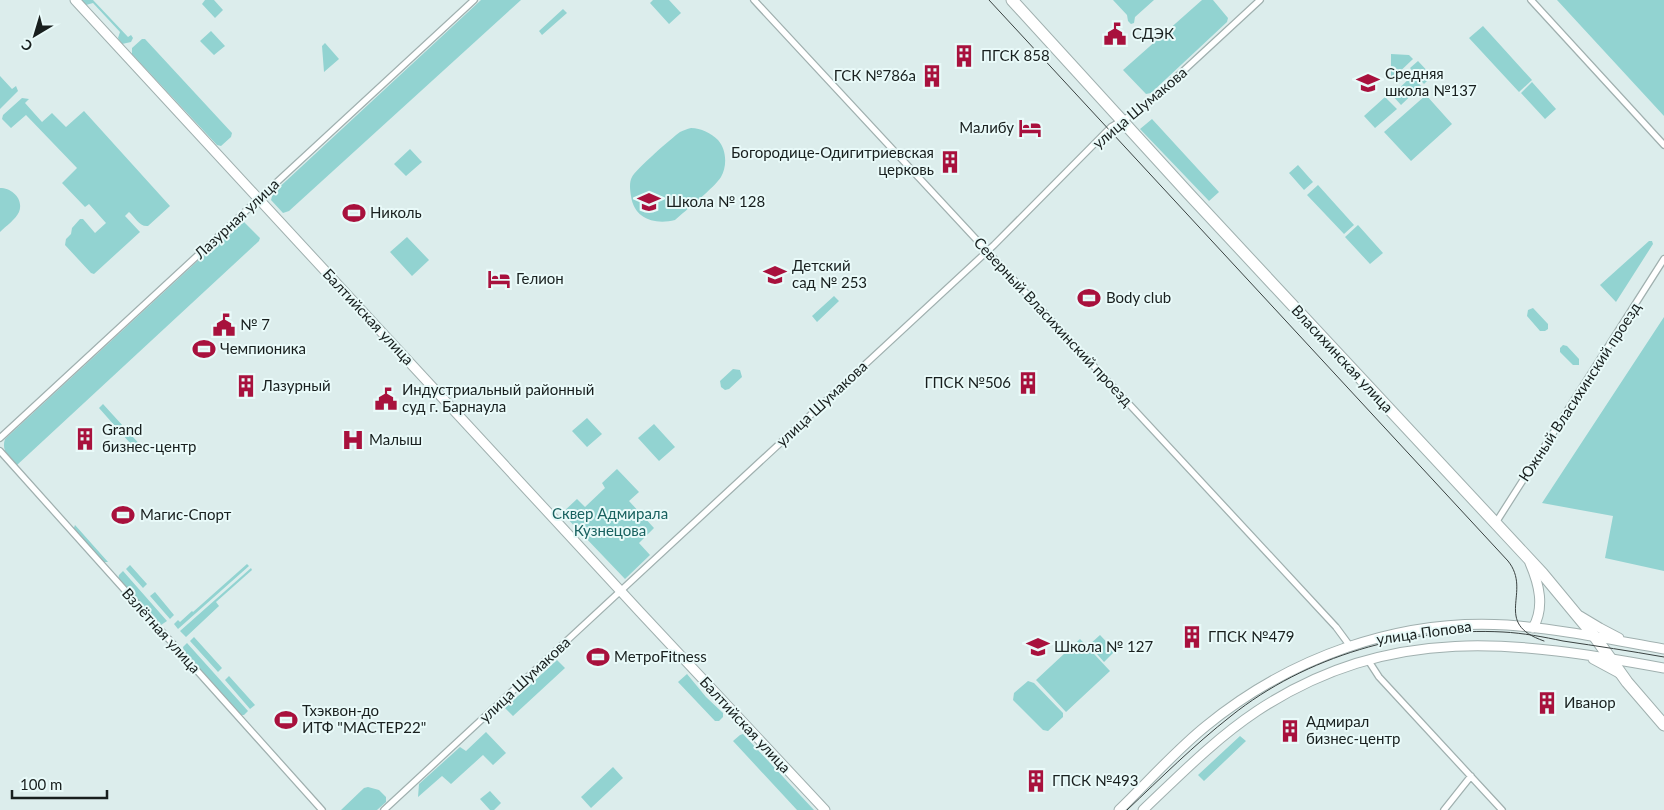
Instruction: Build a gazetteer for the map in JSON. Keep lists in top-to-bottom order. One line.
{"streets":{"highway":["Власихинская улица"],"main road":["Балтийская улица","улица Попова"],"street":["улица Шумакова","Лазурная улица","Северный Власихинский проезд","Южный Власихинский проезд","Взлётная улица"]},"crossings":[["улица Шумакова","Балтийская улица"],["улица Шумакова","Северный Власихинский проезд"],["улица Шумакова","Власихинская улица"],["Лазурная улица","Балтийская улица"],["Северный Власихинский проезд","улица Попова"],["Власихинская улица","Южный Власихинский проезд"],["Власихинская улица","улица Попова"]],"parks":["Сквер Адмирала Кузнецова"],"places":{"public building":["СДЭК","№ 7","Индустриальный районный суд г. Барнаула"],"building":["ПГСК 858","ГСК №786а","Богородице-Одигитриевская церковь","ГПСК №506","Лазурный","Grand бизнес-центр","ГПСК №479","Иванор","Адмирал бизнес-центр","ГПСК №493"],"school or university":["Средняя школа №137","Школа № 128","Детский сад № 253","Школа № 127"],"hotel":["Малибу","Гелион"],"sports":["Николь","Body club","Чемпионика","Магис-Спорт","МетроFitness","Тхэквон-до ИТФ \"МАСТЕР22\""],"hospital":["Малыш"]},"scale_bar":"100 m","north":"bottom left"}
